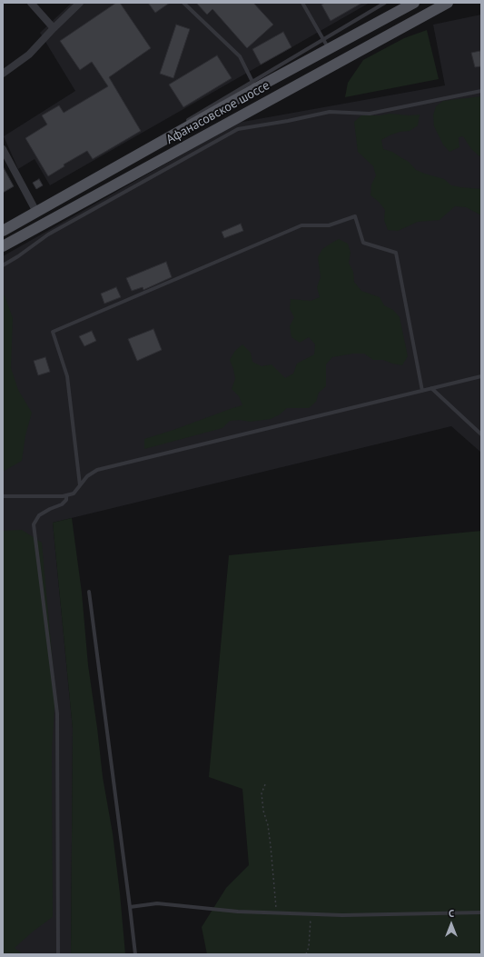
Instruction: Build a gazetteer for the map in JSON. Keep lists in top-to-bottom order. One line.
{"streets":{"main road":["Афанасовское шоссе"]},"north":"top"}
